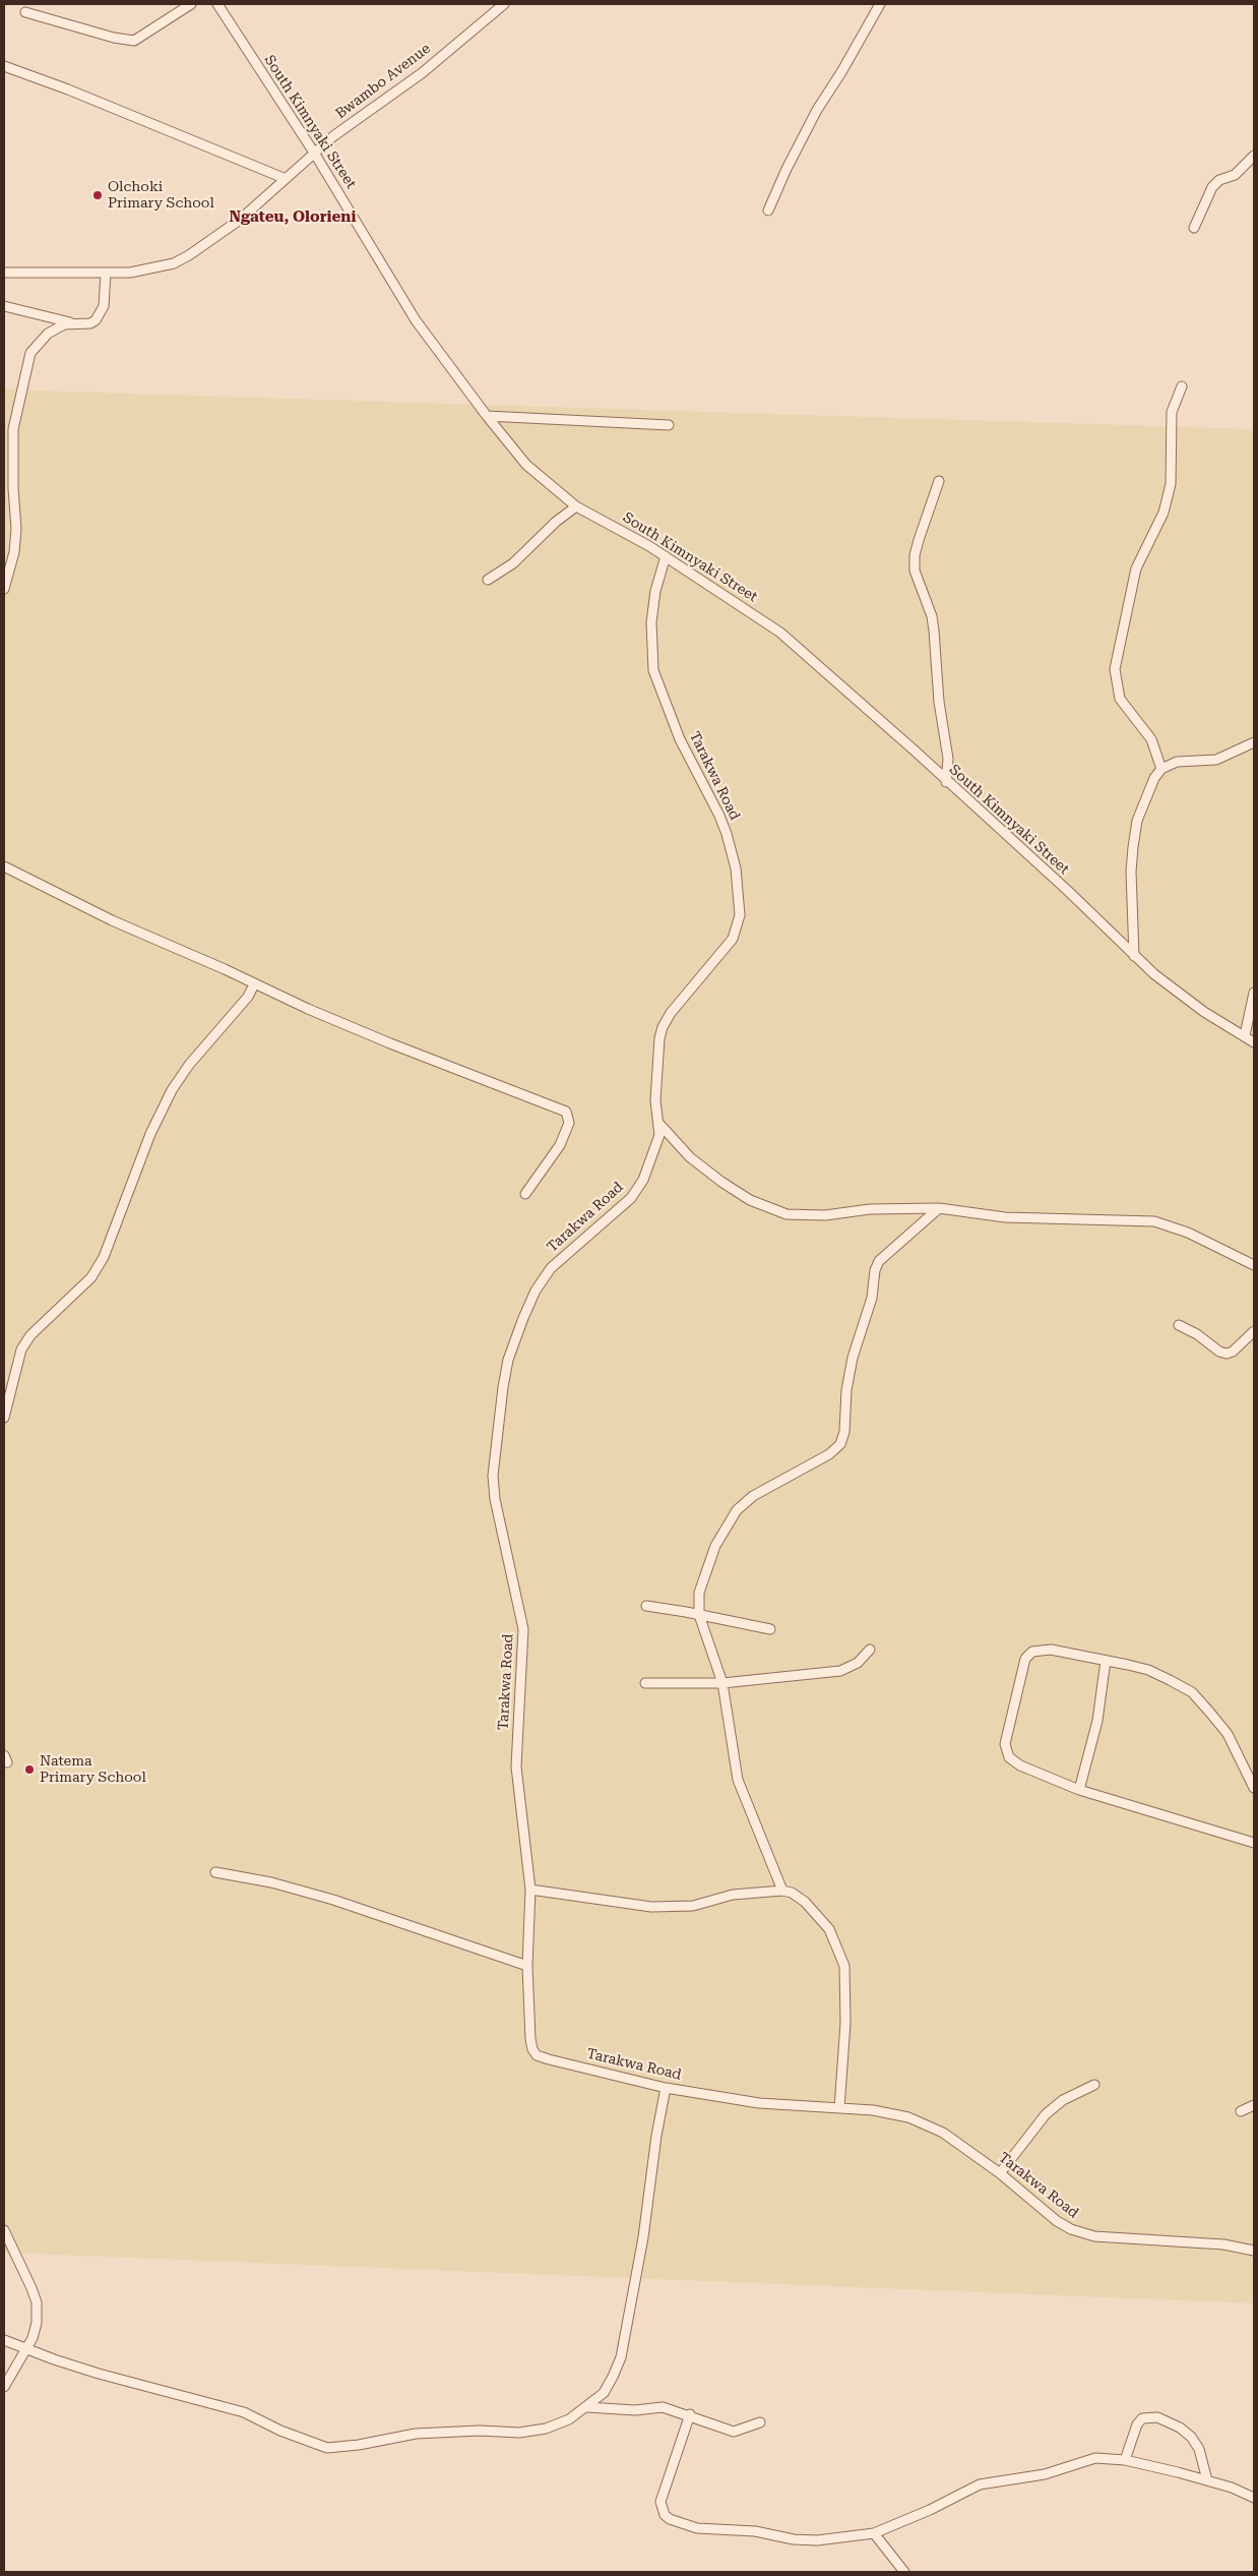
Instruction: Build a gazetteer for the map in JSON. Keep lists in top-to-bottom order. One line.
{"streets":{"street":["Bwambo Avenue","South Kimnyaki Street","Tarakwa Road"]},"crossings":[["Bwambo Avenue","South Kimnyaki Street"],["South Kimnyaki Street","Tarakwa Road"]],"districts":["Ngateu, Olorieni"],"places":["Olchoki Primary School","Natema Primary School"]}
